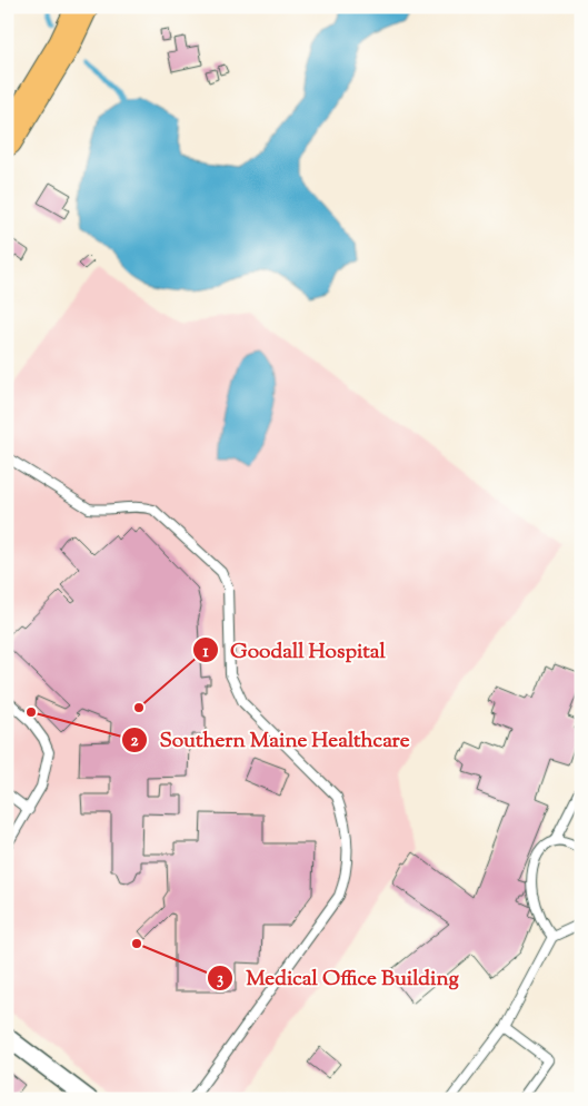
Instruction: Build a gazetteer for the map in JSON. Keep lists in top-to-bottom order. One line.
{"places":["Goodall Hospital","Southern Maine Healthcare","Medical Office Building"]}
